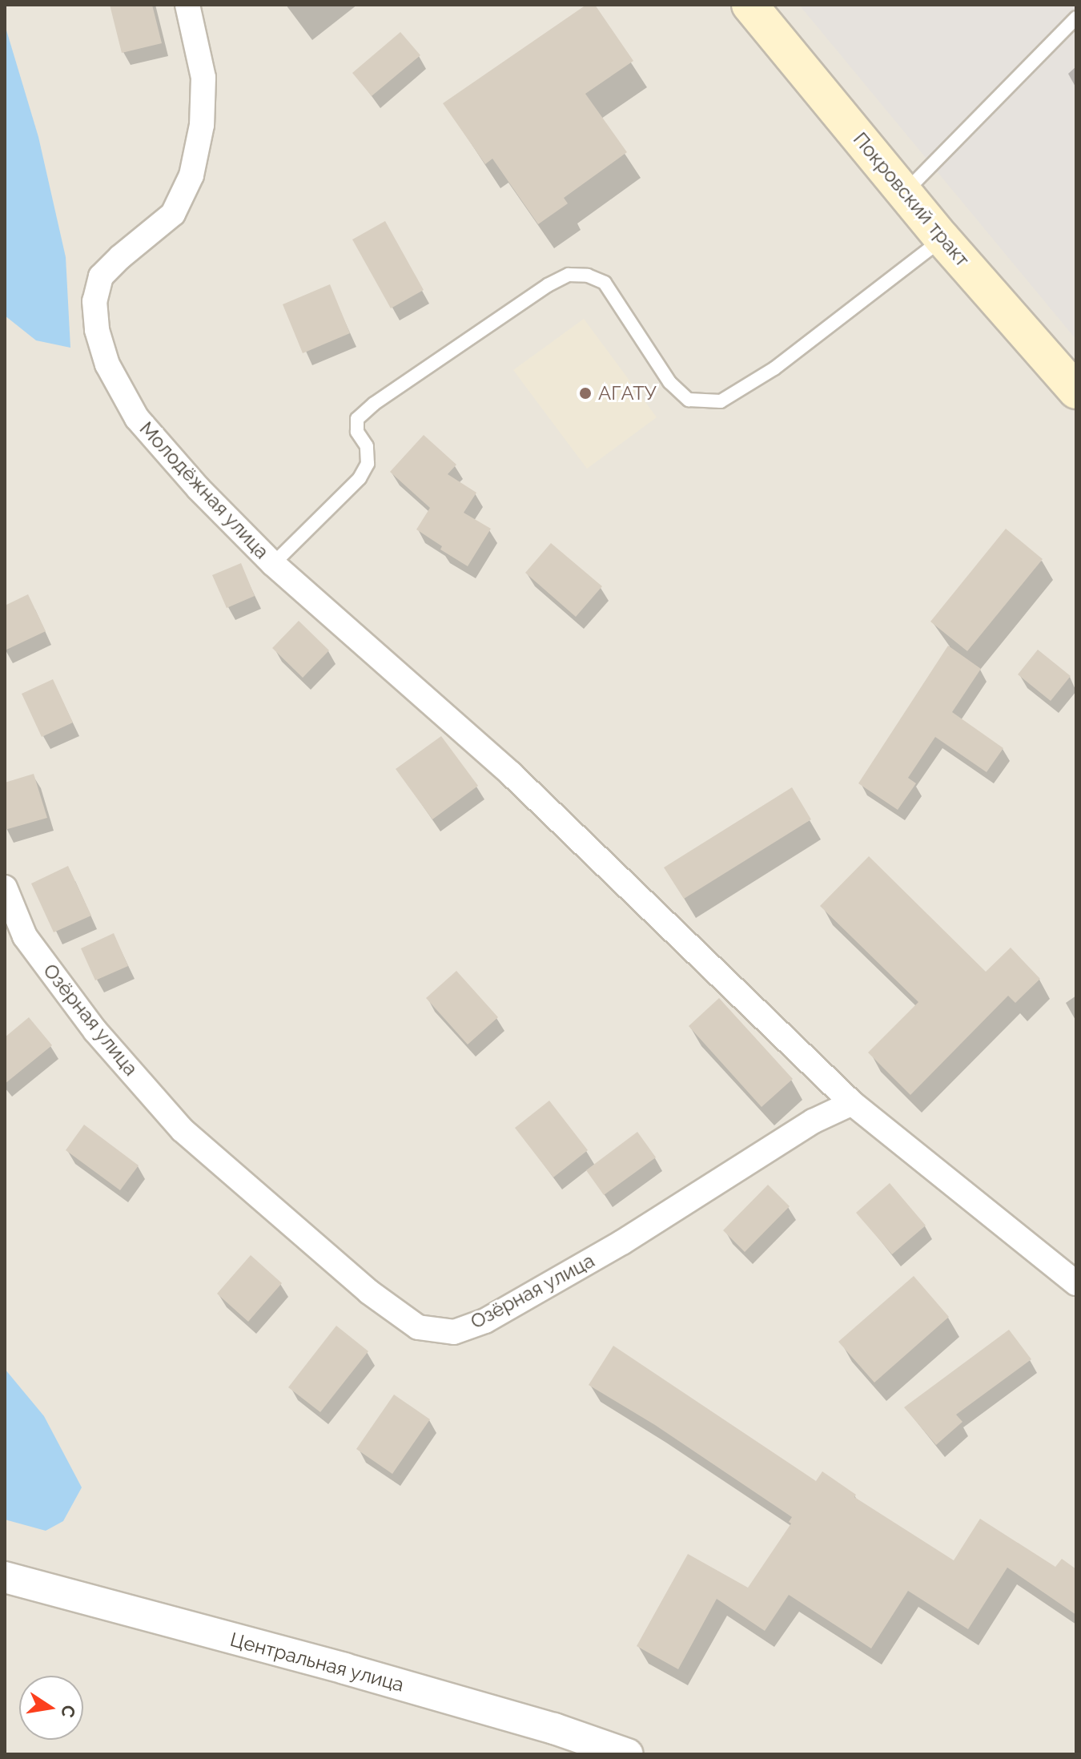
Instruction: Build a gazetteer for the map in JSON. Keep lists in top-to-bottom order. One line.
{"streets":{"main road":["Покровский тракт"],"street":["Молодёжная улица","Озёрная улица","Центральная улица"]},"crossings":[["Молодёжная улица","Озёрная улица"]],"places":["АГАТУ"],"north":"right"}
